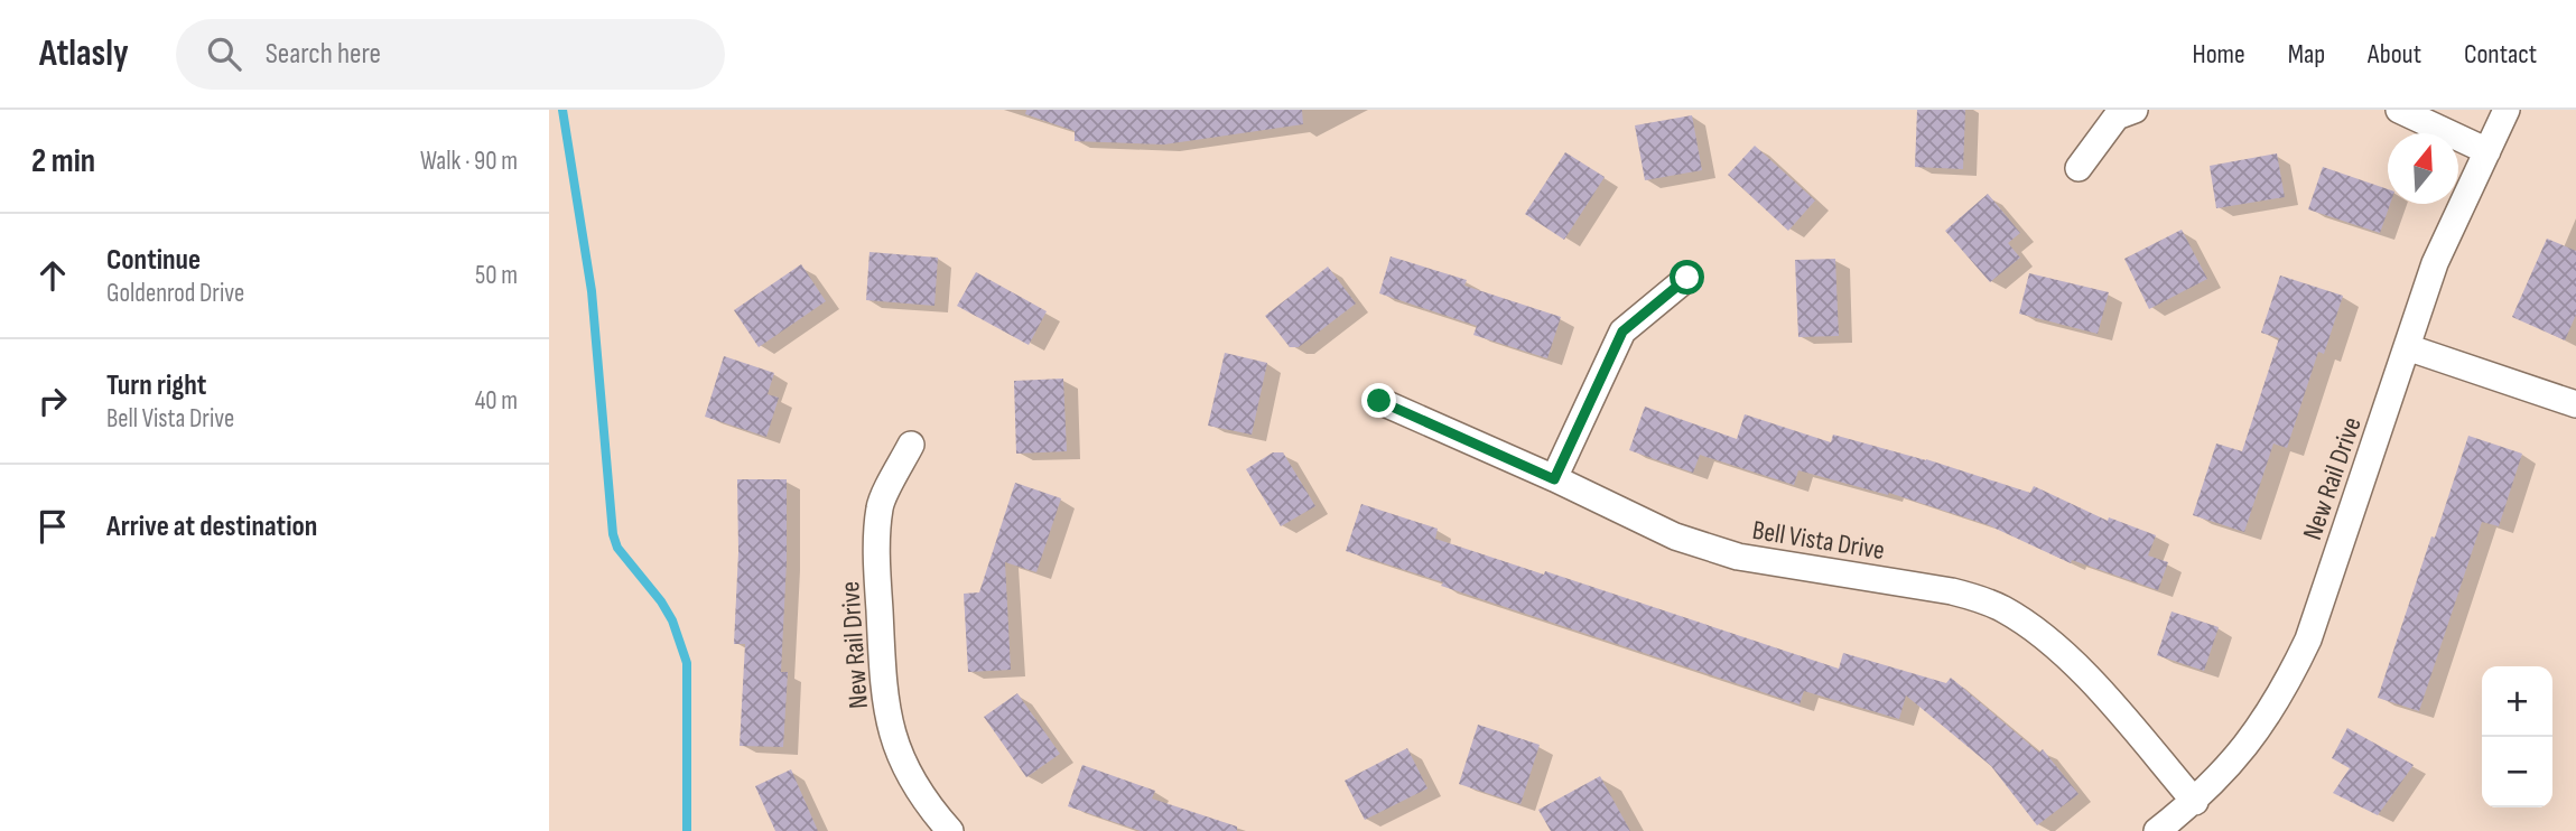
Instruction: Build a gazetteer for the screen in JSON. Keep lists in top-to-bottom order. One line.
{"streets":{"street":["New Rail Drive","Bell Vista Drive"]},"crossings":[["New Rail Drive","Bell Vista Drive"]],"north":"top","page":{"header":"Atlasly","search":"Search here","nav":["Home","Map","About","Contact"],"heading":["2 min","Walk · 90 m"],"list":[["Continue","Goldenrod Drive","50 m"],["Turn right","Bell Vista Drive","40 m"],"Arrive at destination"],"map_buttons":["+","−"]}}
